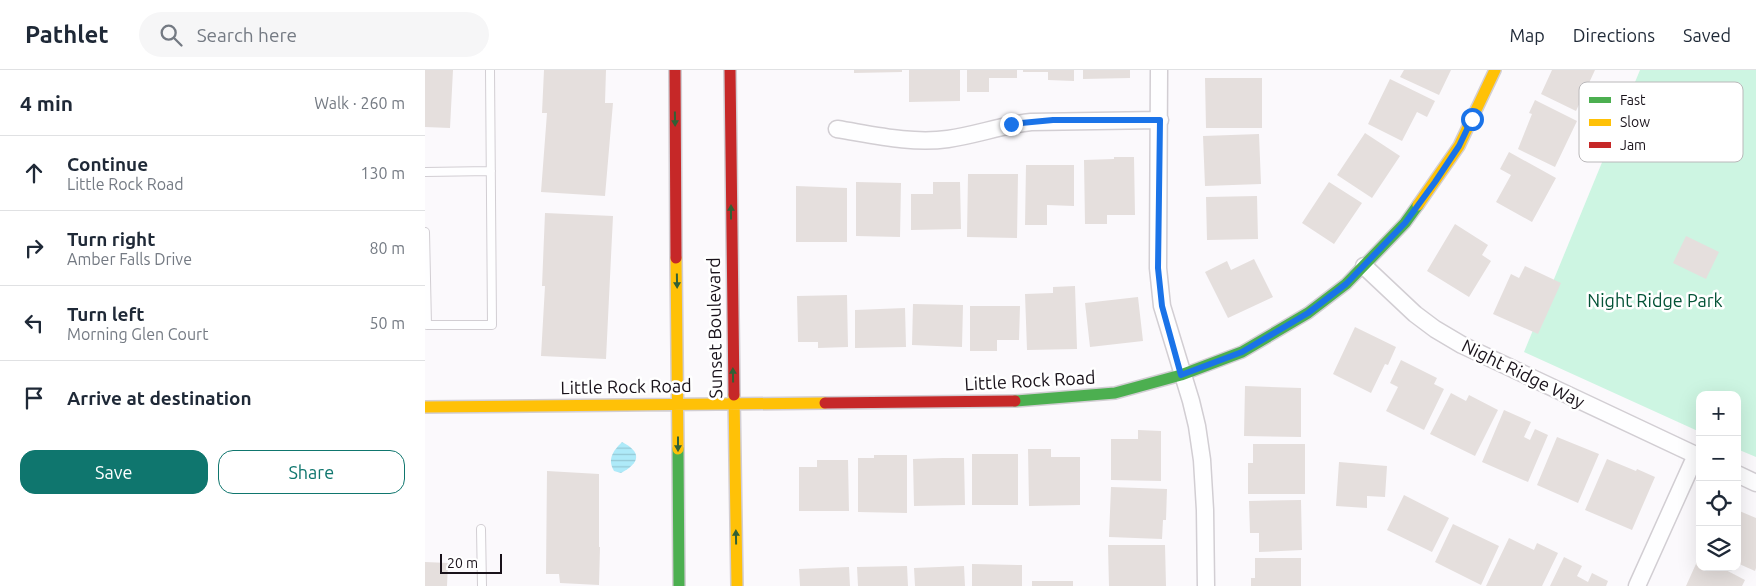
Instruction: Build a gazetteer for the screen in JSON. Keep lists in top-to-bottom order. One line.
{"streets":{"street":["Sunset Boulevard","Night Ridge Way","Little Rock Road"]},"crossings":[["Sunset Boulevard","Little Rock Road"],["Night Ridge Way","Little Rock Road"]],"parks":["Night Ridge Park"],"legend":["Fast","Slow","Jam"],"scale_bar":"20 m","page":{"header":"Pathlet","search":"Search here","nav":["Map","Directions","Saved"],"heading":["4 min","Walk · 260 m"],"list":[["Continue","Little Rock Road","130 m"],["Turn right","Amber Falls Drive","80 m"],["Turn left","Morning Glen Court","50 m"],"Arrive at destination"],"map_buttons":["+","−"],"buttons":["Save","Share"],"scale":"20 m"}}
